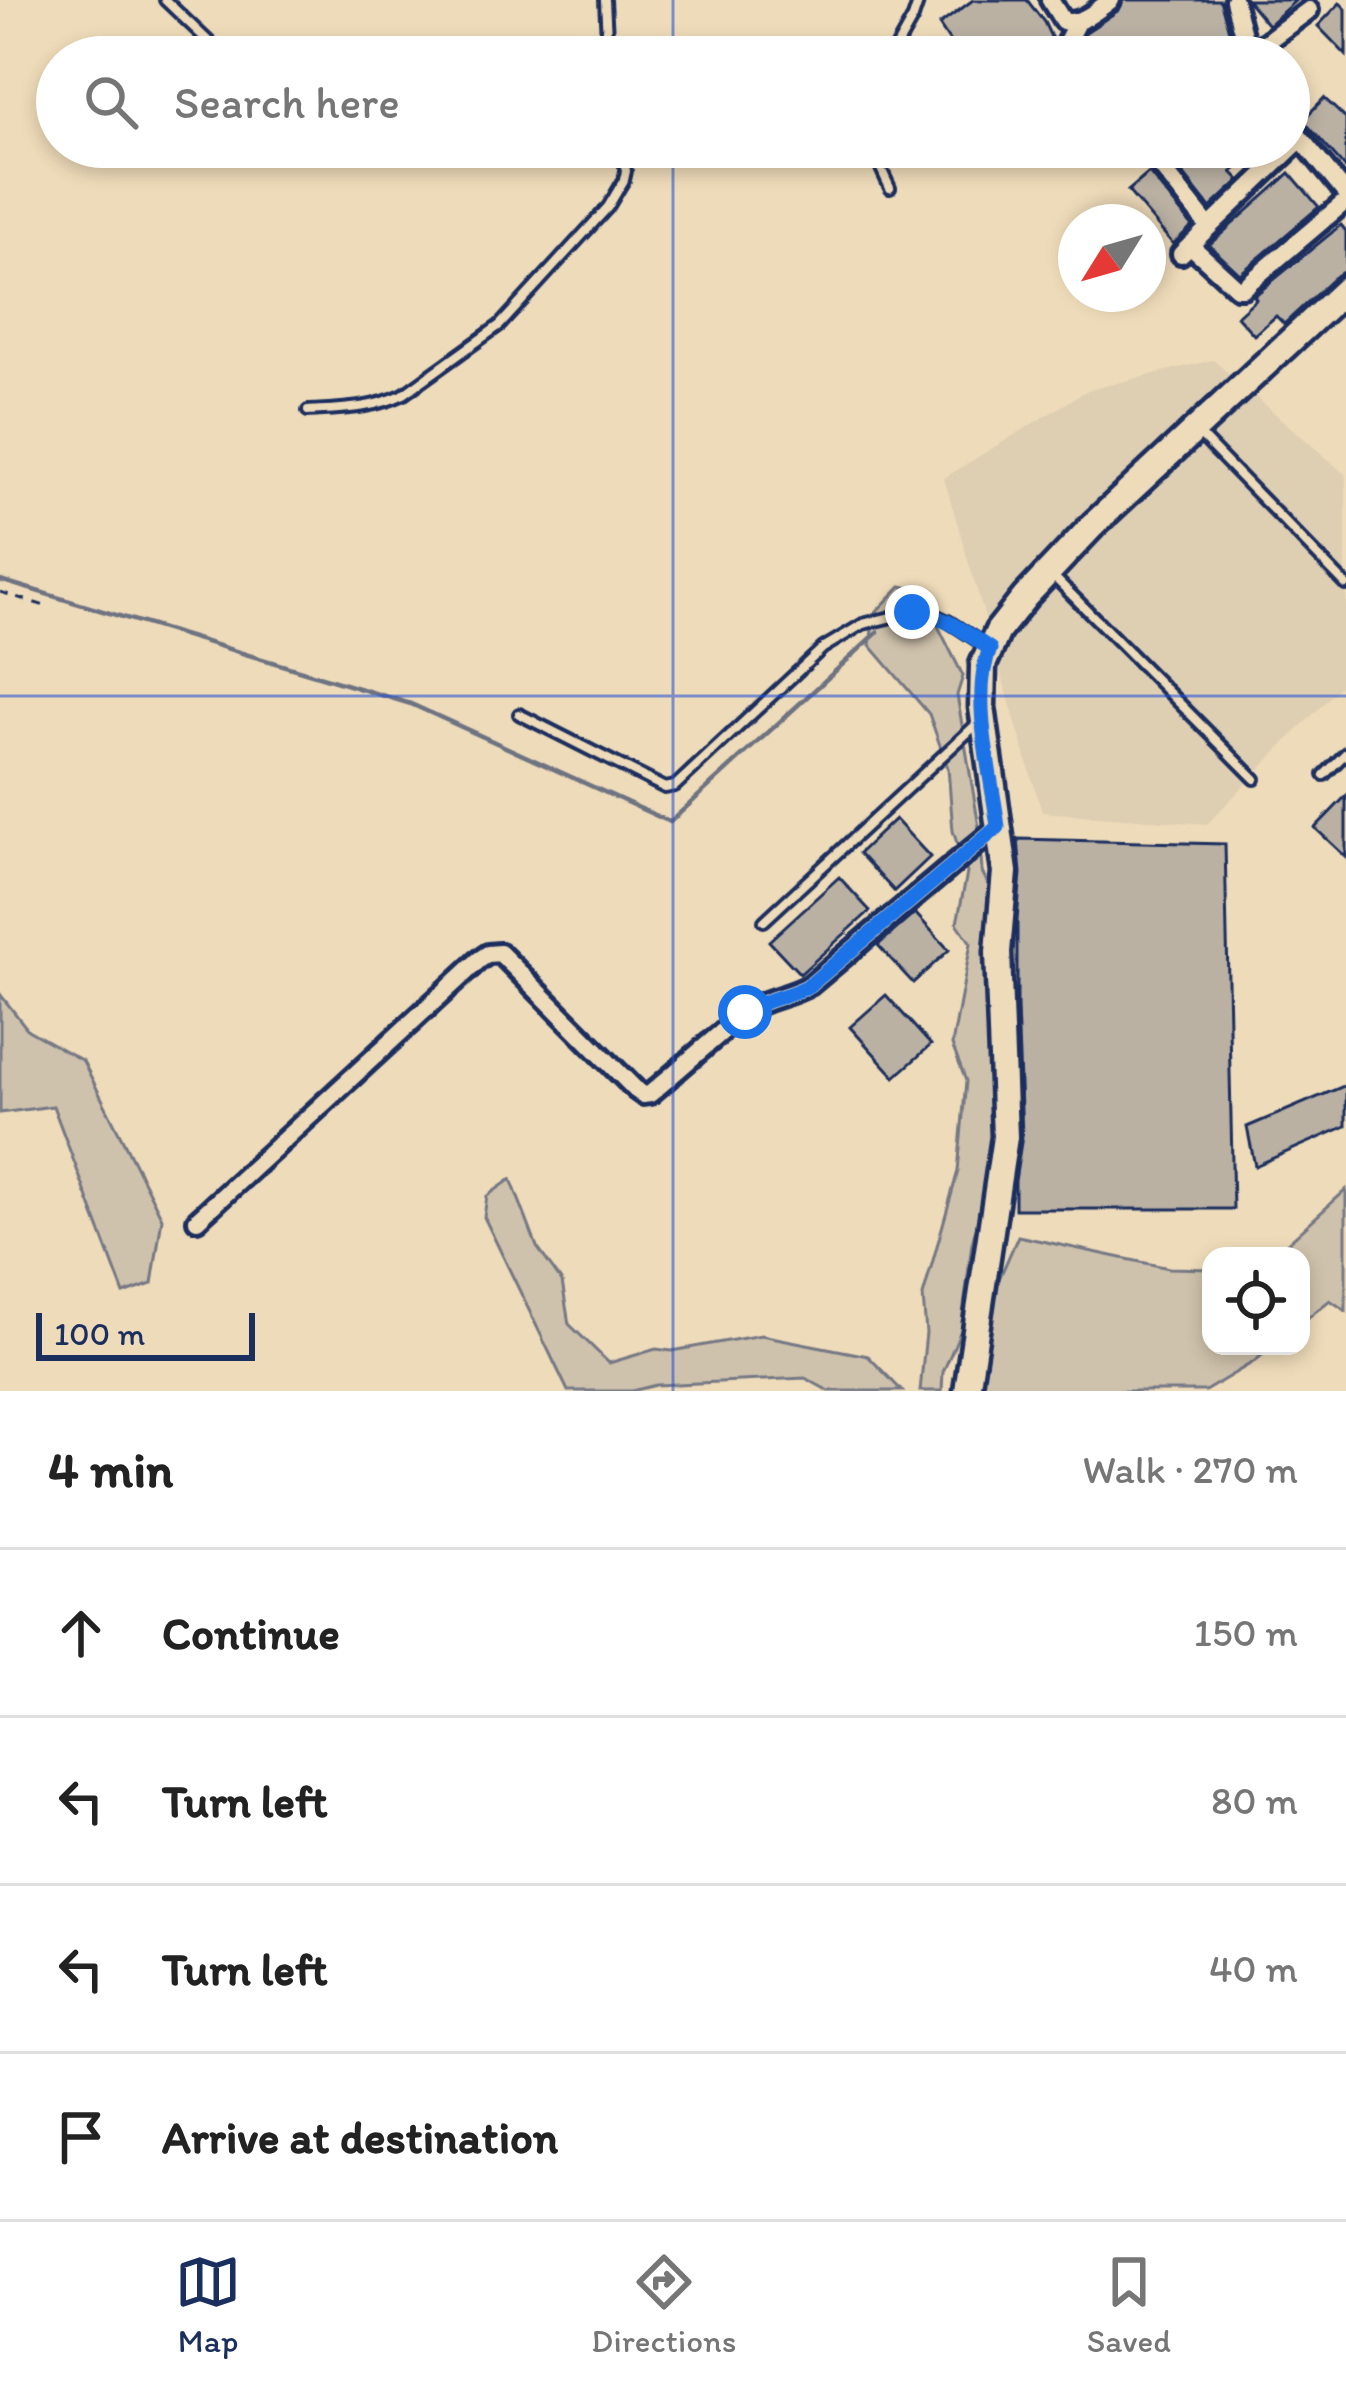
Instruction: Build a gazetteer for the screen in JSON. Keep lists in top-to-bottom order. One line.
{"scale_bar":"100 m","north":"bottom left","page":{"search":"Search here","scale":"100 m","heading":["4 min","Walk · 270 m"],"list":[["Continue","150 m"],["Turn left","80 m"],["Turn left","40 m"],"Arrive at destination"],"nav":["Map","Directions","Saved"]}}
